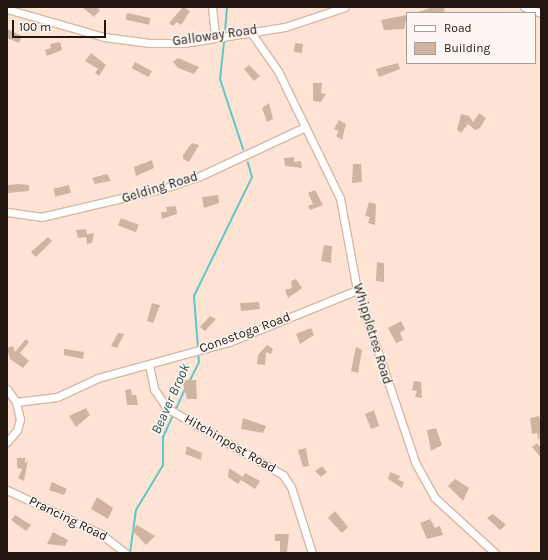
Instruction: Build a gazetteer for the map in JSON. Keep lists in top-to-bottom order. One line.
{"streets":{"street":["Galloway Road","Gelding Road","Conestoga Road","Whippletree Road","Hitchinpost Road","Prancing Road"]},"crossings":[["Galloway Road","Whippletree Road"],["Gelding Road","Whippletree Road"],["Conestoga Road","Whippletree Road"],["Conestoga Road","Hitchinpost Road"]],"water":["Beaver Brook"],"legend":["Road","Building"],"scale_bar":"100 m"}
